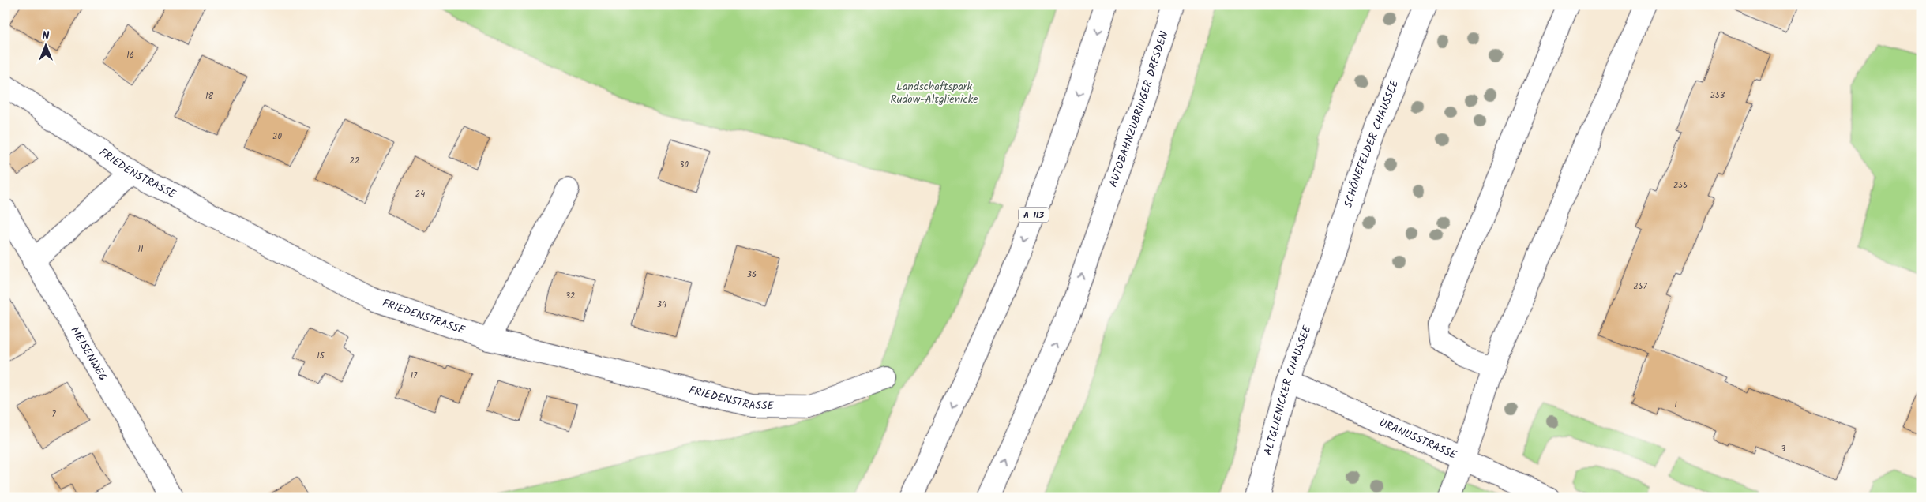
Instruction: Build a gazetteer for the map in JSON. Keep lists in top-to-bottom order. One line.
{"streets":{"main road":["AUTOBAHNZUBRINGER DRESDEN","SCHÖNEFELDER CHAUSSEE","FRIEDENSTRASSE","A 113","MEISENWEG","ALTGLIENICKER CHAUSSEE","URANUSSTRASSE"]},"crossings":[["SCHÖNEFELDER CHAUSSEE","ALTGLIENICKER CHAUSSEE"],["ALTGLIENICKER CHAUSSEE","URANUSSTRASSE"]],"parks":["Landschaftspark Rudow-Altglienicke"],"house_numbers":["16","253","18","20","22","30","255","24","11","36","257","32","34","15","17","1","7","3"],"north":"top"}
